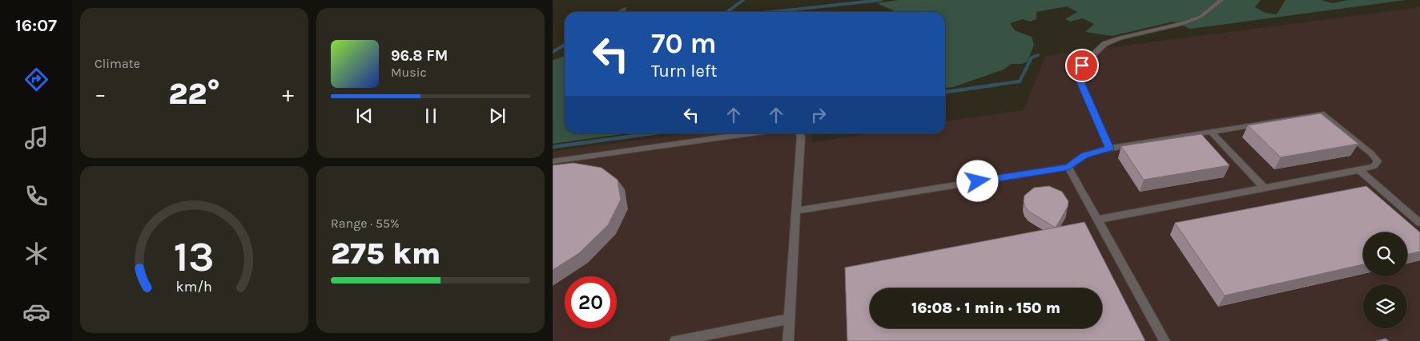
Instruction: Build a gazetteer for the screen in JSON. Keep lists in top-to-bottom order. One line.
{"page":{"tabs":"16:07","tile":["Climate",["Range · 55%","275 km"]],"turn":["70 m","Turn left"],"song":["96.8 FM","Music"],"heat":["−","22°","+"],"limit":"20","trip":"16:08 · 1 min · 150 m","gauge":["13","km/h"]}}
